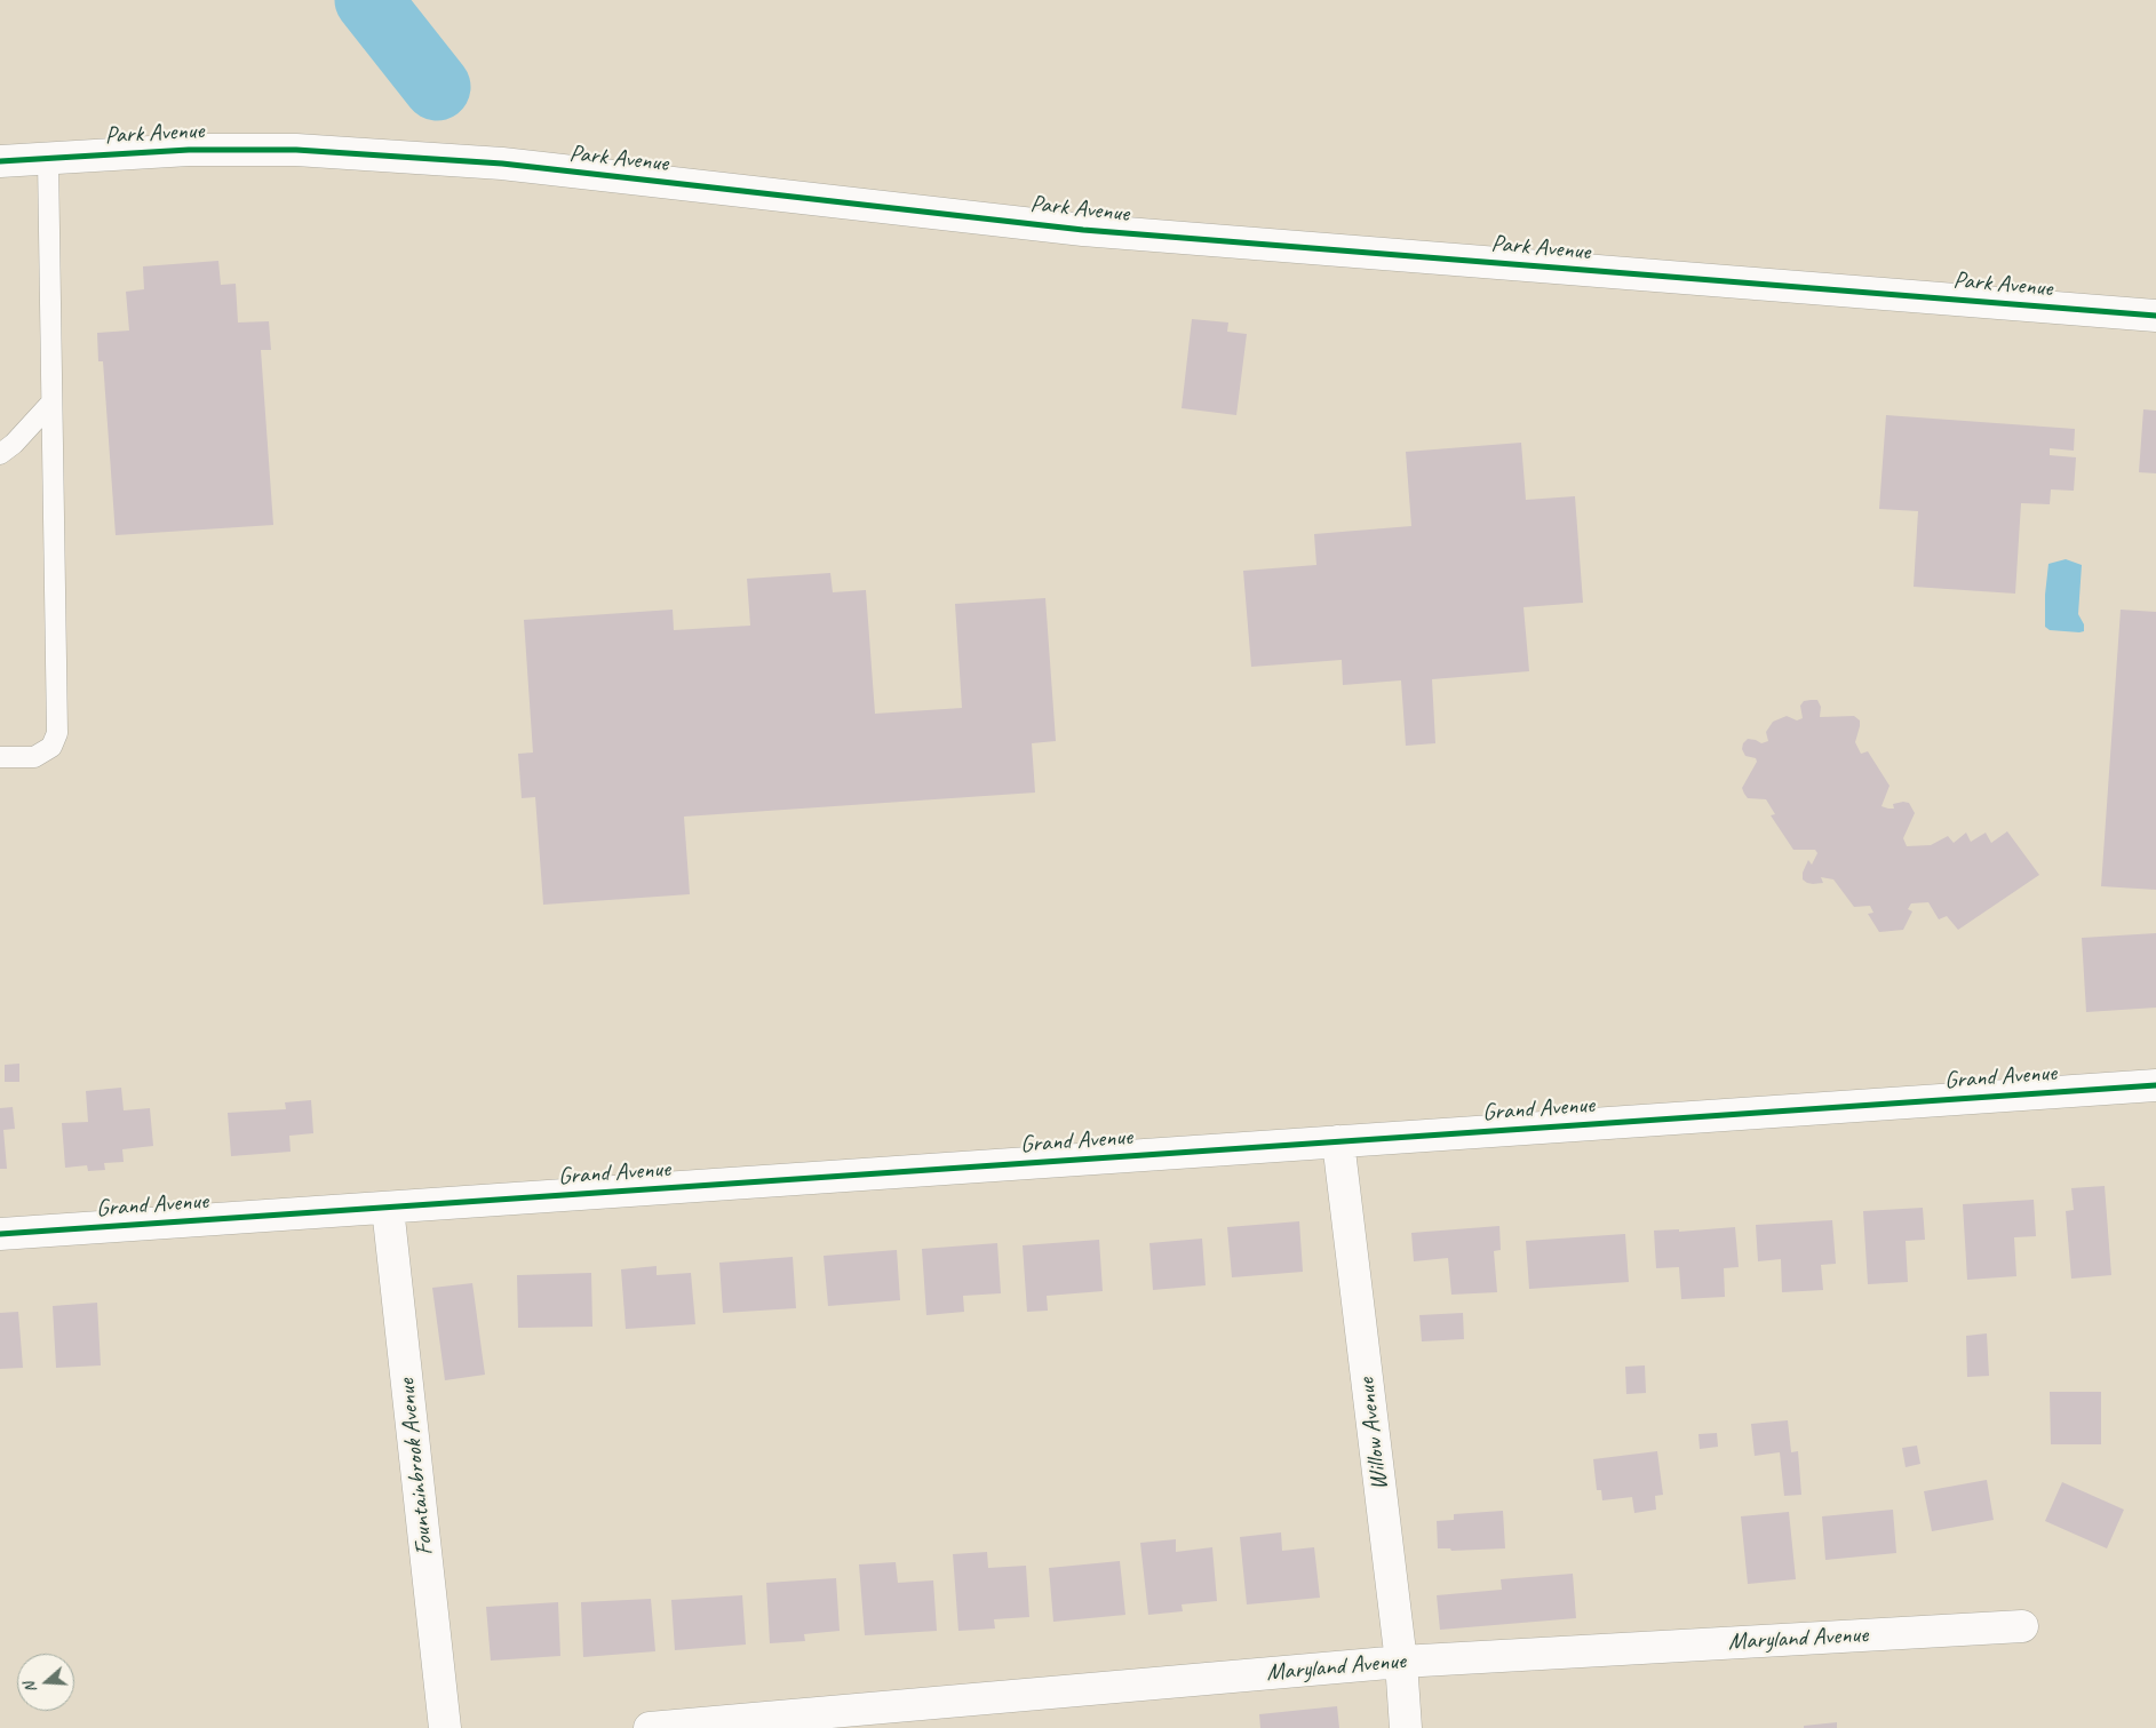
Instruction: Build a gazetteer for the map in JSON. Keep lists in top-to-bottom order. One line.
{"streets":{"street":["Park Avenue","Grand Avenue","Willow Avenue","Fountainbrook Avenue","Maryland Avenue"]},"crossings":[["Grand Avenue","Willow Avenue"],["Grand Avenue","Fountainbrook Avenue"],["Willow Avenue","Maryland Avenue"]],"north":"left"}
